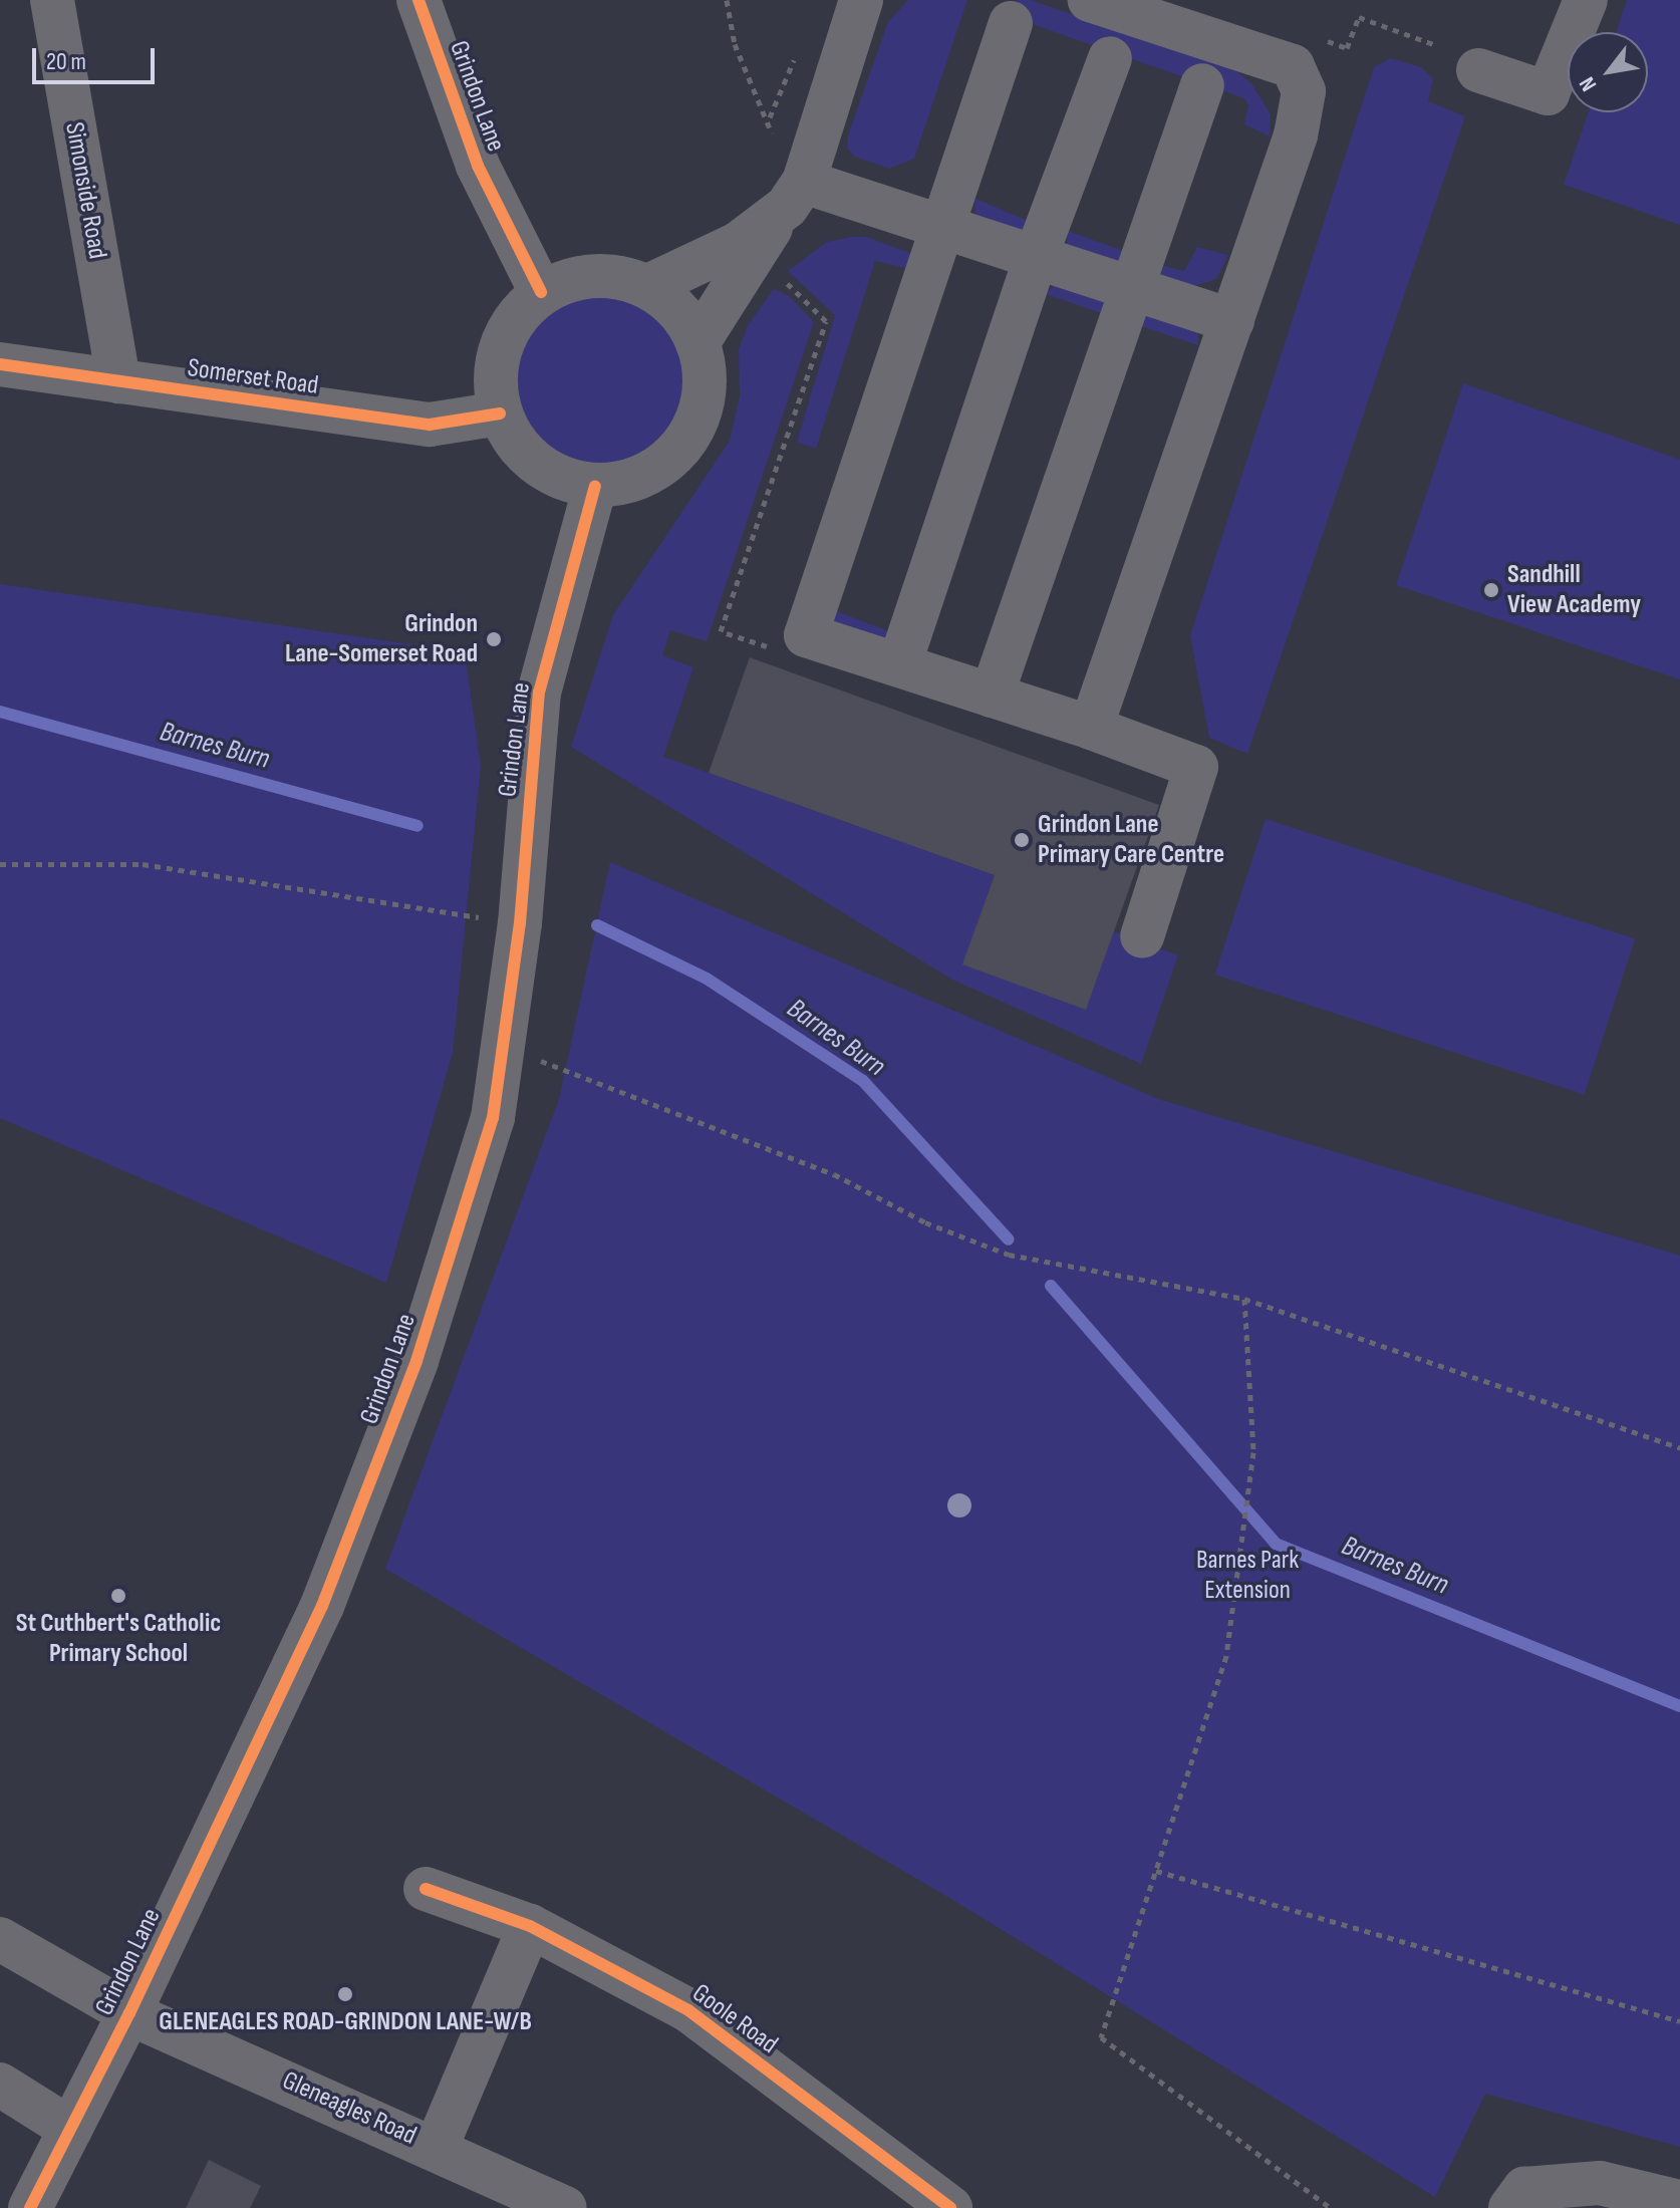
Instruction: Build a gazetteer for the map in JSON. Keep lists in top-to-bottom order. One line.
{"streets":{"street":["Grindon Lane","Simonside Road","Somerset Road","Goole Road","Gleneagles Road"]},"crossings":[["Grindon Lane","Somerset Road"],["Grindon Lane","Gleneagles Road"],["Simonside Road","Somerset Road"]],"water":["Barnes Burn"],"parks":["Barnes Park Extension"],"places":["Sandhill View Academy","Grindon Lane-Somerset Road","Grindon Lane Primary Care Centre","St Cuthbert's Catholic Primary School","GLENEAGLES ROAD-GRINDON LANE-W/B"],"scale_bar":"20 m","north":"bottom left"}
